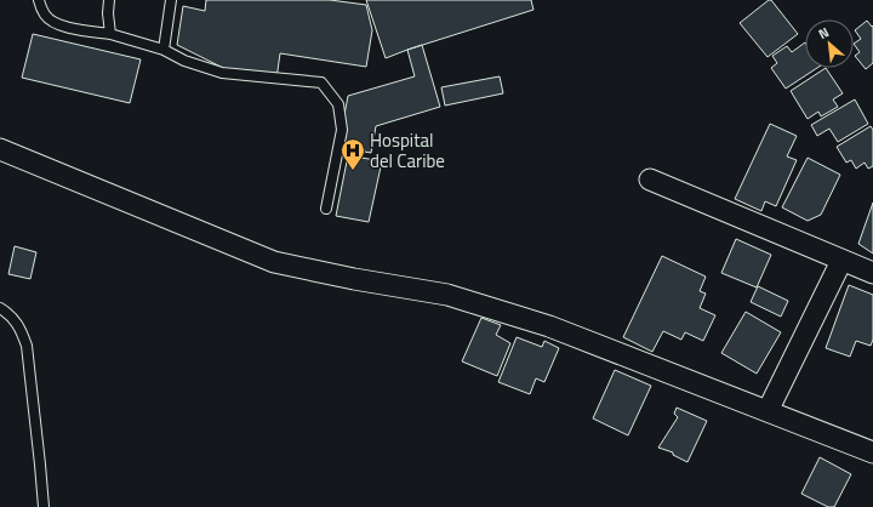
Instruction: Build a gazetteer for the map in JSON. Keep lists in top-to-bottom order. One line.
{"places":{"hospital":["Hospital del Caribe"]},"north":"top left"}
